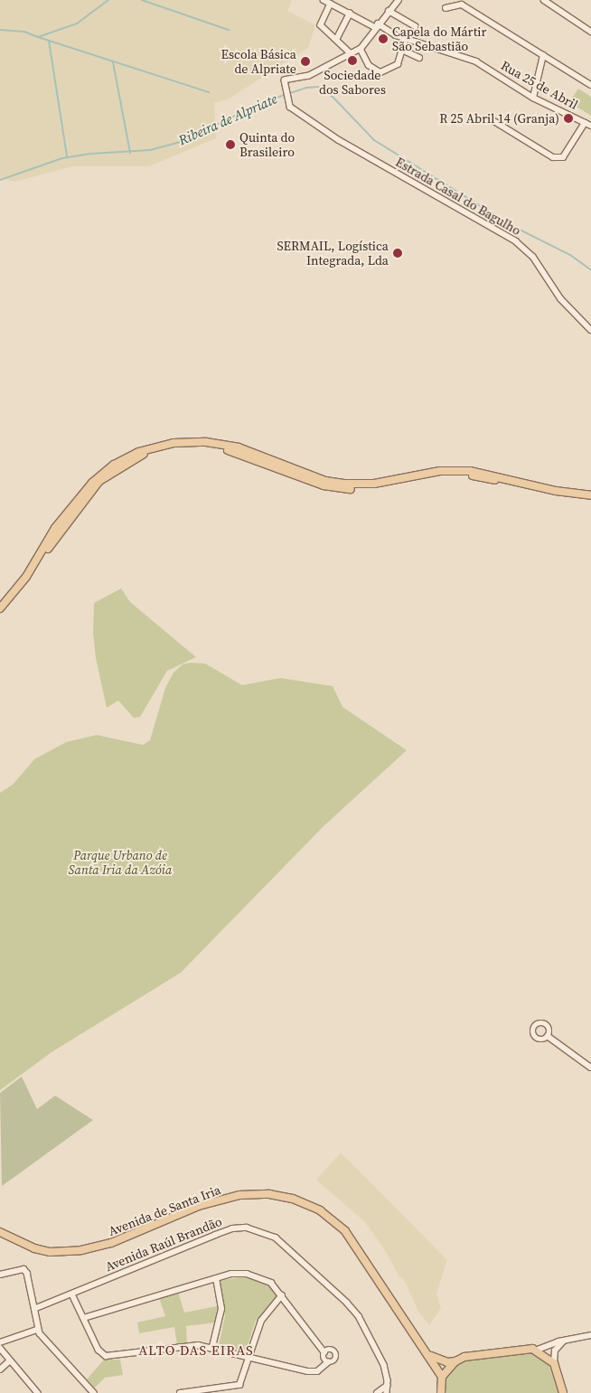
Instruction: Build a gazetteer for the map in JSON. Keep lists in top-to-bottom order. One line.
{"streets":{"main road":["Avenida de Santa Iria"],"street":["Rua 25 de Abril","Estrada Casal do Bagulho","Avenida Raúl Brandão"]},"districts":["ALTO DAS EIRAS"],"water":["Ribeira de Alpriate"],"parks":["Parque Urbano de Santa Iria da Azóia"],"places":["Capela do Mártir São Sebastião","Sociedade dos Sabores","Escola Básica de Alpriate","R 25 Abril 14 (Granja)","Quinta do Brasileiro","SERMAIL, Logística Integrada, Lda"]}
